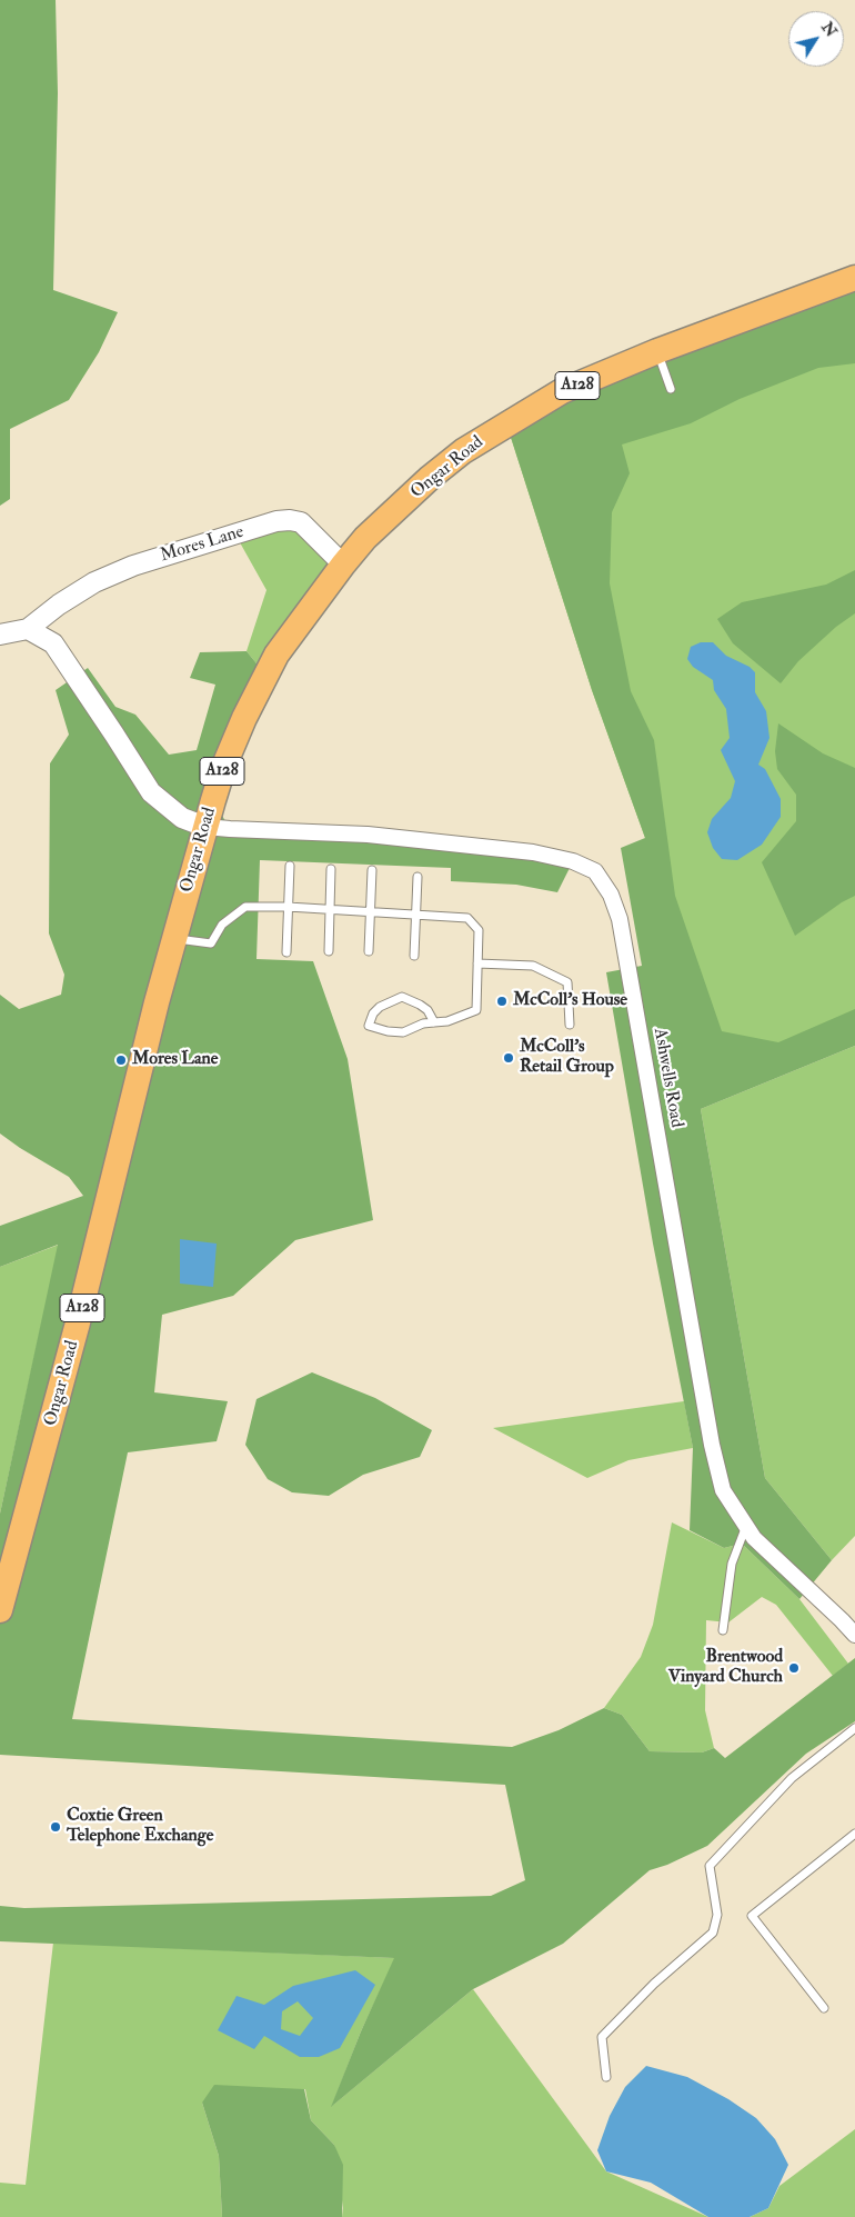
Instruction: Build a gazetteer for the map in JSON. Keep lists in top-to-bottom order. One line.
{"streets":{"main road":["A128","Ongar Road"],"street":["Mores Lane","Ashwells Road"]},"crossings":[["Ongar Road","Mores Lane"],["Ongar Road","Ashwells Road"]],"places":["McColl's House","McColl's Retail Group","Mores Lane","Brentwood Vinyard Church","Coxtie Green Telephone Exchange"],"north":"top right"}
